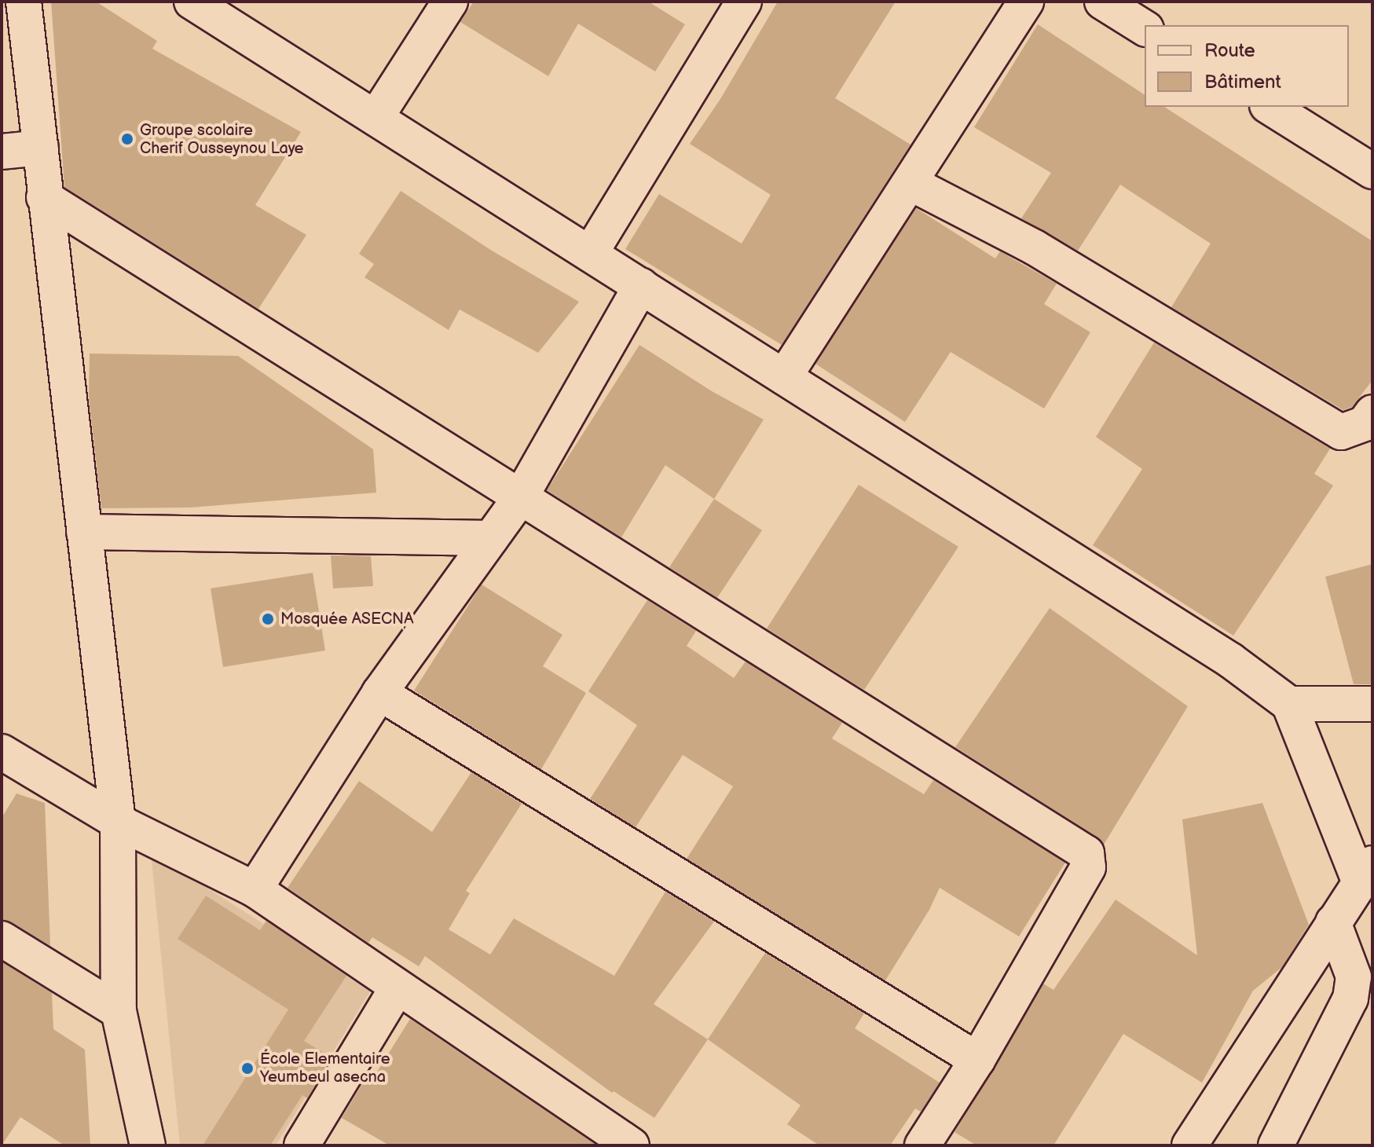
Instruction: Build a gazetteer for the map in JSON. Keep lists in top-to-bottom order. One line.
{"places":["Groupe scolaire Cherif Ousseynou Laye","Mosquée ASECNA","École Elementaire Yeumbeul asecna"],"legend":["Route","Bâtiment"]}
